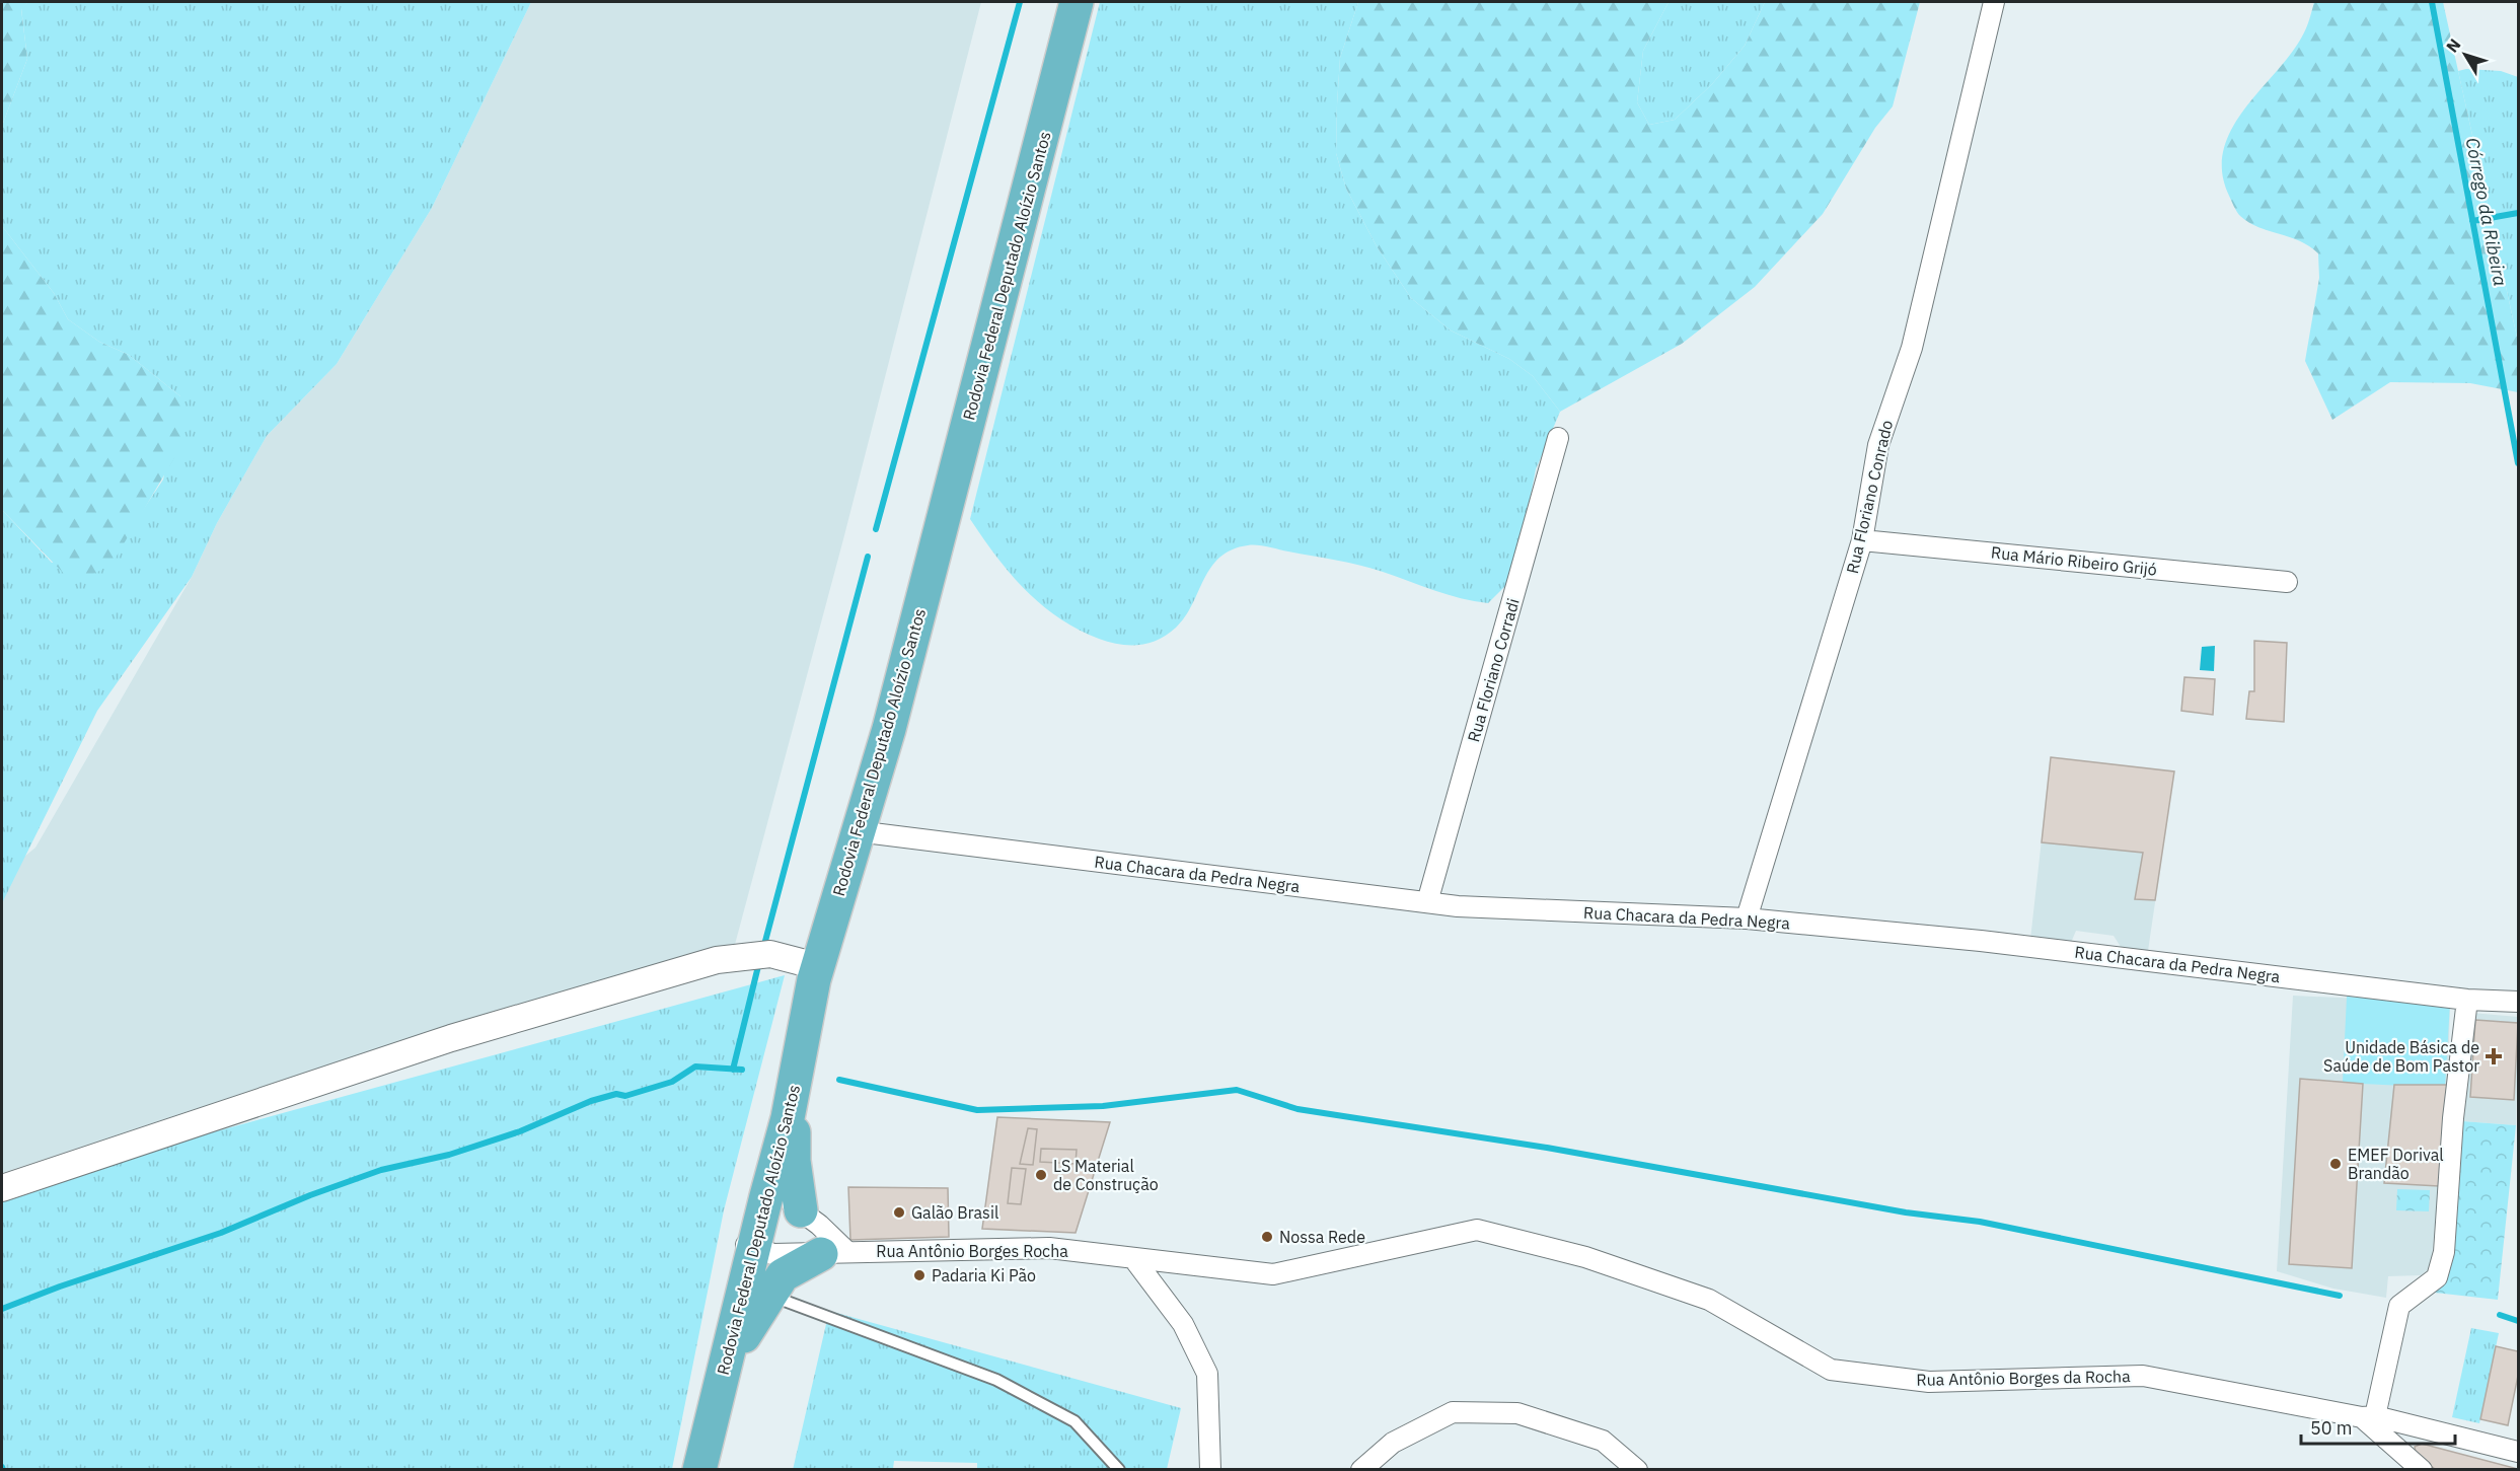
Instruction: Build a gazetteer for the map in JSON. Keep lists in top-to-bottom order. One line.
{"streets":{"highway":["Rodovia Federal Deputado Aloízio Santos"],"street":["Rua Floriano Conrado","Rua Mário Ribeiro Grijó","Rua Floriano Corradi","Rua Chacara da Pedra Negra","Rua Antônio Borges Rocha","Rua Antônio Borges da Rocha"]},"crossings":[["Rodovia Federal Deputado Aloízio Santos","Rua Chacara da Pedra Negra"],["Rodovia Federal Deputado Aloízio Santos","Rua Antônio Borges Rocha"],["Rua Floriano Conrado","Rua Mário Ribeiro Grijó"],["Rua Floriano Conrado","Rua Chacara da Pedra Negra"],["Rua Floriano Corradi","Rua Chacara da Pedra Negra"],["Rua Antônio Borges Rocha","Rua Antônio Borges da Rocha"]],"water":["Córrego da Ribeira"],"places":{"health":["Unidade Básica de Saúde de Bom Pastor"],"other":["EMEF Dorival Brandão","LS Material de Construção","Galão Brasil","Nossa Rede","Padaria Ki Pão"]},"scale_bar":"50 m","north":"top left"}
